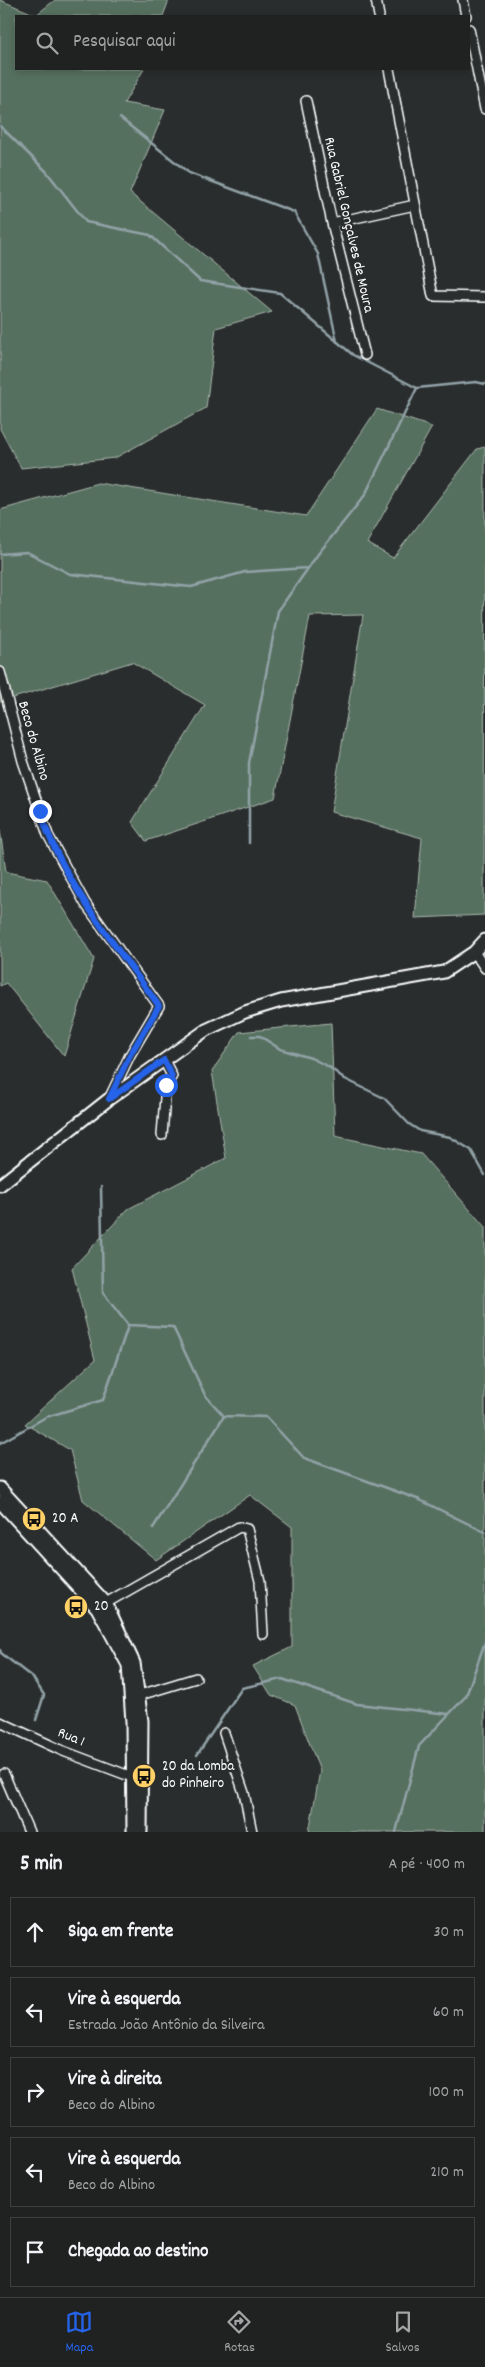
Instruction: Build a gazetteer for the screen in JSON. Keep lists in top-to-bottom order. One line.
{"streets":{"street":["Rua Gabriel Gonçalves de Moura","Beco do Albino","Rua 1"]},"places":{"bus stop":["20 A","20","20 da Lomba do Pinheiro"]},"page":{"search":"Pesquisar aqui","heading":["5 min","A pé · 400 m"],"list":[["Siga em frente","30 m"],["Vire à esquerda","Estrada João Antônio da Silveira","60 m"],["Vire à direita","Beco do Albino","100 m"],["Vire à esquerda","Beco do Albino","210 m"],"Chegada ao destino"],"nav":["Mapa","Rotas","Salvos"]}}
